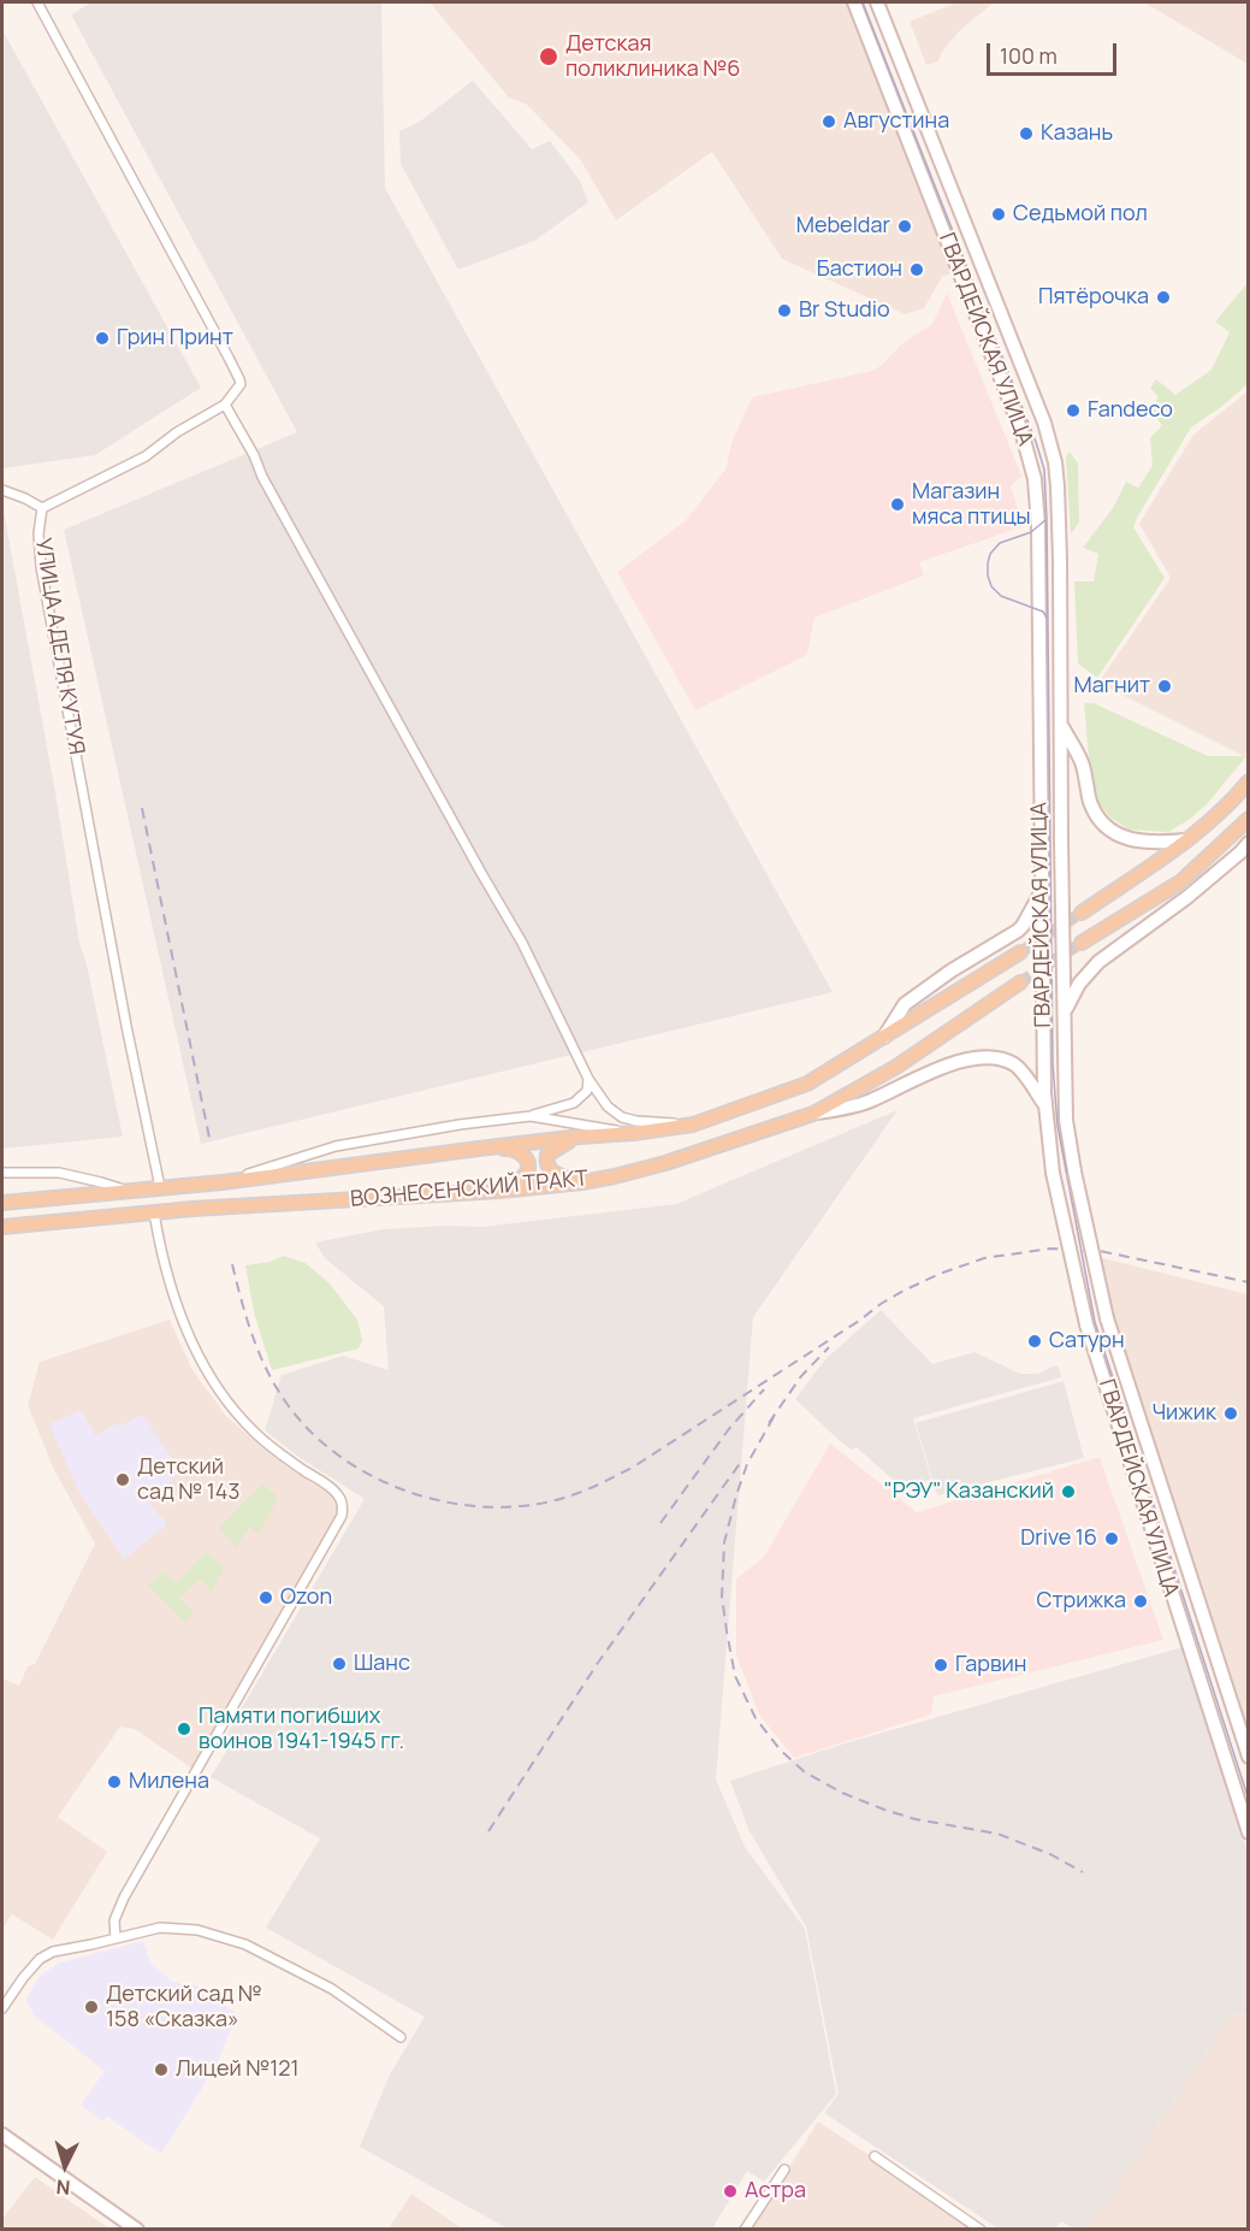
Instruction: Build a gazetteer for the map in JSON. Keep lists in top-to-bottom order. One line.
{"streets":{"main road":["ГВАРДЕЙСКАЯ УЛИЦА","ВОЗНЕСЕНСКИЙ ТРАКТ"],"street":["УЛИЦА АДЕЛЯ КУТУЯ"]},"crossings":[["УЛИЦА АДЕЛЯ КУТУЯ","ВОЗНЕСЕНСКИЙ ТРАКТ"]],"places":["Детская поликлиника №6","Августина","Казань","Седьмой пол","Mebeldar","Бастион","Пятёрочка","Br Studio","Грин Принт","Fandeco","Магазин мяса птицы","Магнит","Сатурн","Чижик","Детский сад № 143","\"РЭУ\" Казанский","Drive 16","Ozon","Стрижка","Шанс","Гарвин","Памяти погибших воинов 1941-1945 гг.","Милена","Детский сад № 158 «Сказка»","Лицей №121","Астра"],"scale_bar":"100 m","north":"bottom"}
